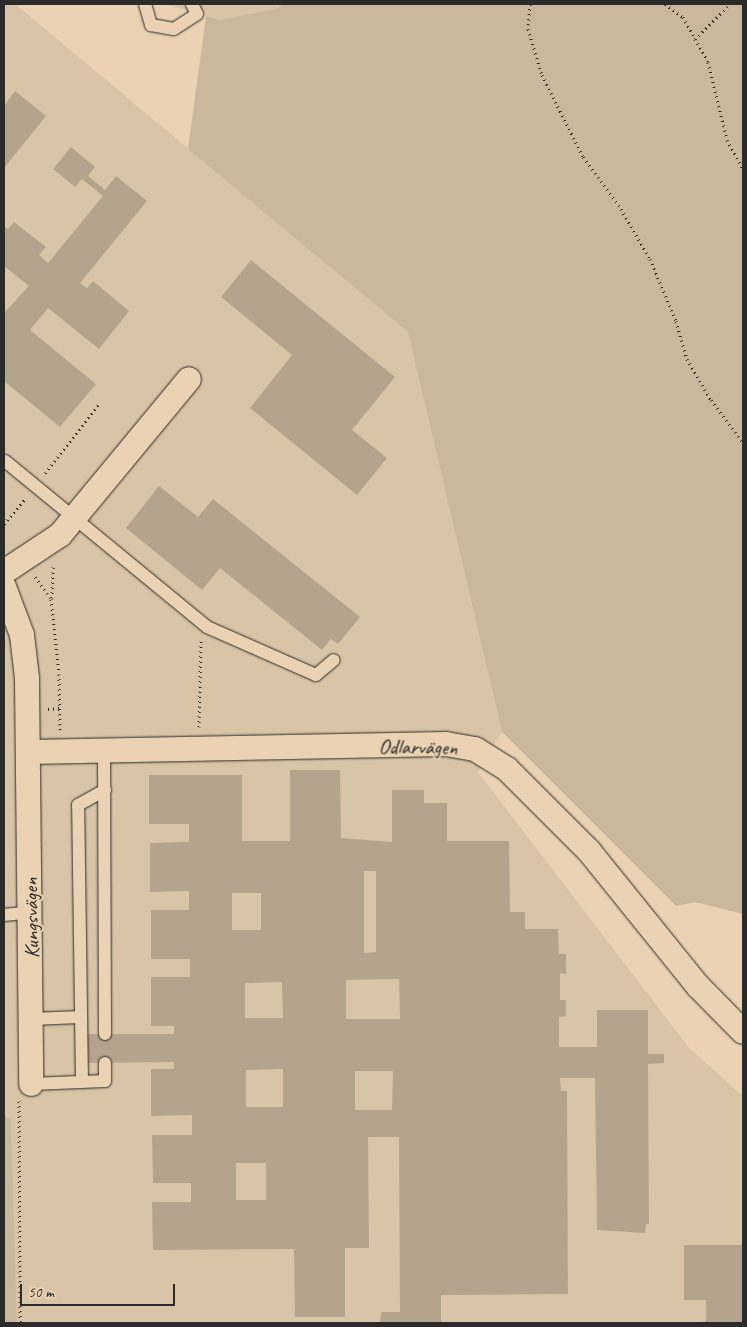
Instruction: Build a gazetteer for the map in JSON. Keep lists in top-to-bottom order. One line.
{"streets":{"street":["Odlarvägen","Kungsvägen"]},"crossings":[["Odlarvägen","Kungsvägen"]],"scale_bar":"50 m"}
